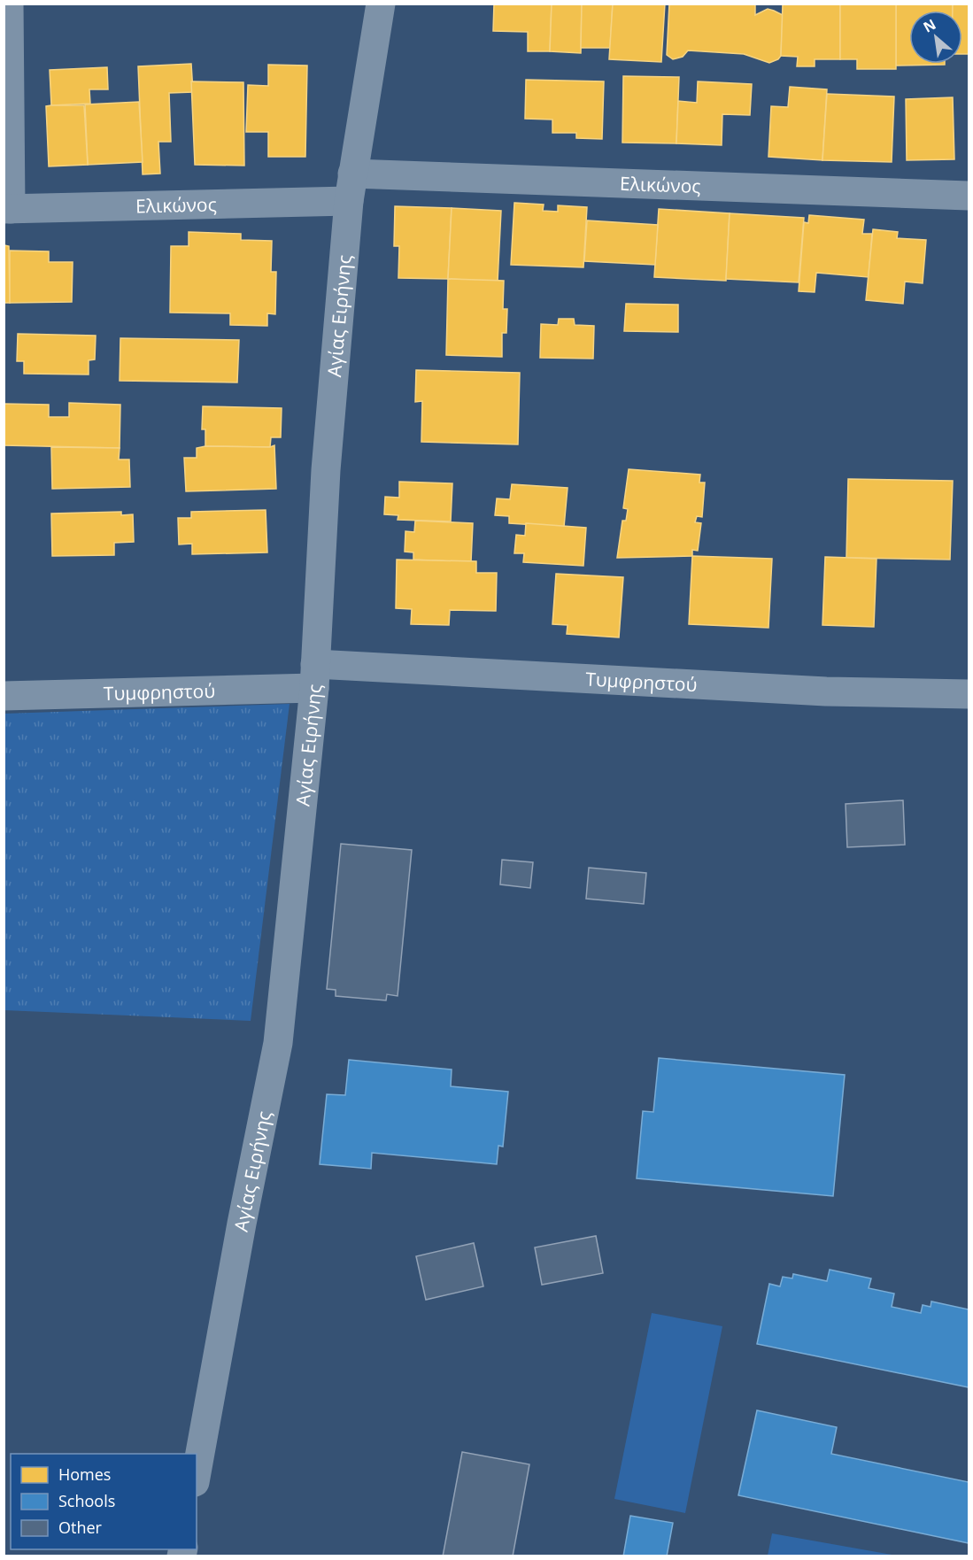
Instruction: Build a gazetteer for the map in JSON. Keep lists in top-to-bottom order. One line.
{"streets":{"street":["Ελικώνος","Αγίας Ειρήνης","Τυμφρηστού"]},"crossings":[["Ελικώνος","Αγίας Ειρήνης"],["Αγίας Ειρήνης","Τυμφρηστού"]],"legend":["Homes","Schools","Other"],"north":"top left"}
